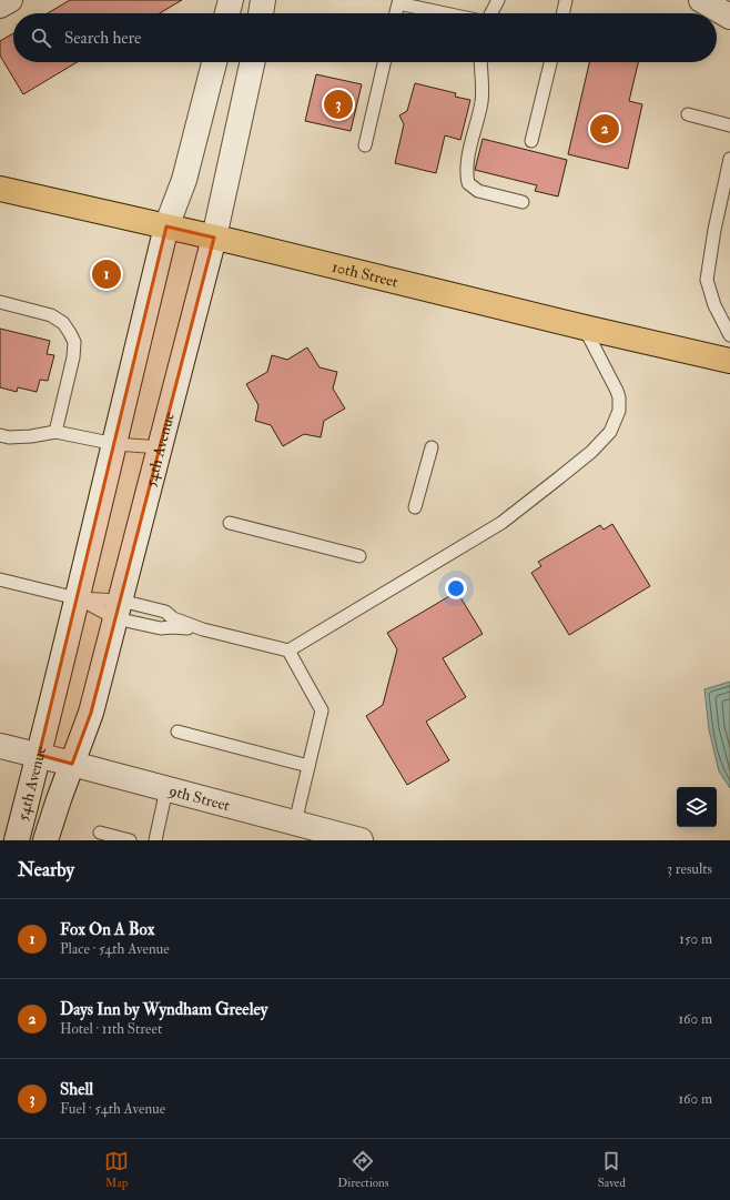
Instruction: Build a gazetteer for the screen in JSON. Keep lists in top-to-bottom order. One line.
{"streets":{"main road":["10th Street"],"street":["54th Avenue","9th Street"]},"crossings":[["10th Street","54th Avenue"],["54th Avenue","9th Street"]],"page":{"search":"Search here","pins":["3","2","1"],"heading":["Nearby","3 results"],"list":[{"mark":"1","name":"Fox On A Box","note":"Place · 54th Avenue","value":"150 m"},{"mark":"2","name":"Days Inn by Wyndham Greeley","note":"Hotel · 11th Street","value":"160 m"},{"mark":"3","name":"Shell","note":"Fuel · 54th Avenue","value":"160 m"}],"nav":["Map","Directions","Saved"]}}
